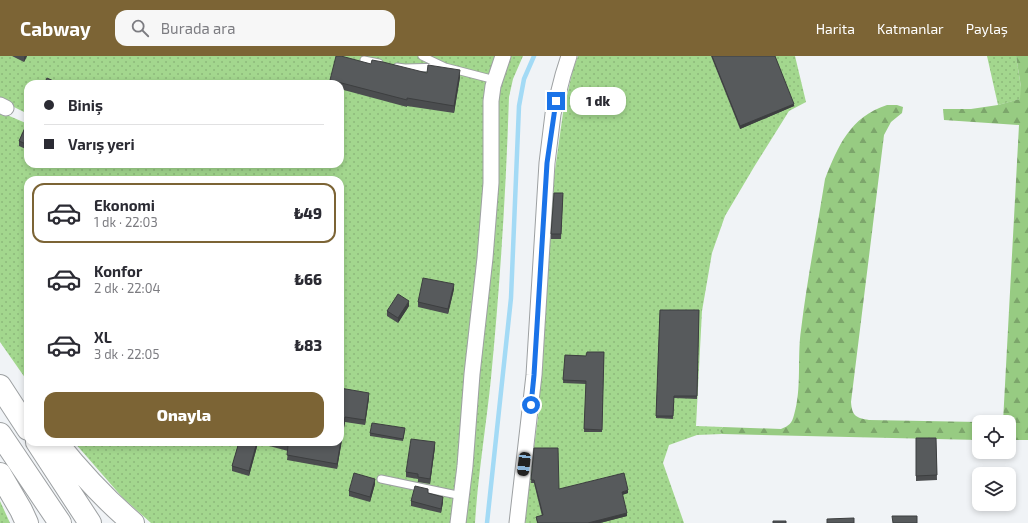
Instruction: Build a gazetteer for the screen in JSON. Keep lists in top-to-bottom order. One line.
{"page":{"header":"Cabway","search":"Burada ara","nav":["Harita","Katmanlar","Paylaş"],"banner":["Biniş","Varış yeri"],"bubble":"1 dk","list":[{"name":"Ekonomi","note":"1 dk · 22:03","value":"₺49"},{"name":"Konfor","note":"2 dk · 22:04","value":"₺66"},{"name":"XL","note":"3 dk · 22:05","value":"₺83"}],"buttons":"Onayla"}}
